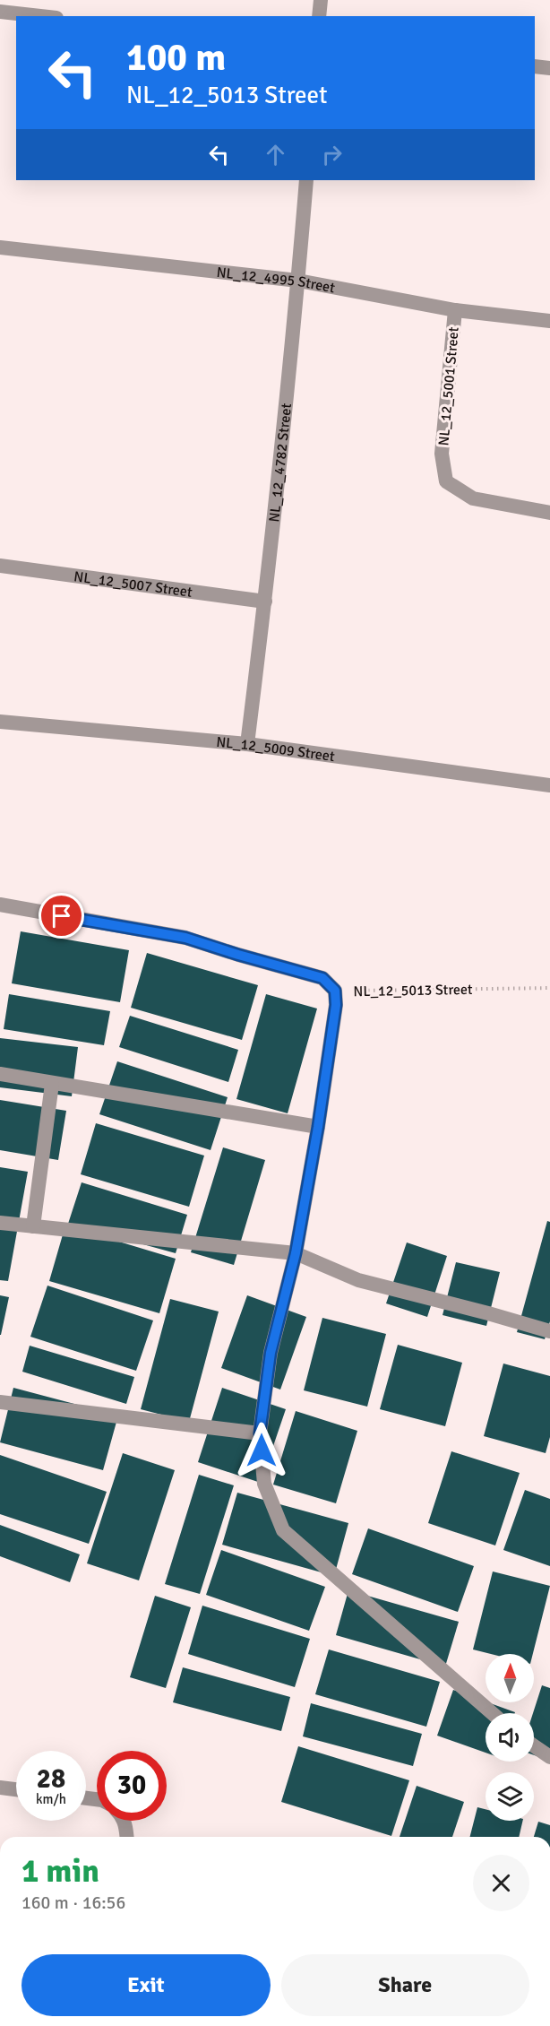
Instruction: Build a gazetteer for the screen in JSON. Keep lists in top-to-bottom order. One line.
{"streets":{"street":["NL_12_4995 Street","NL_12_5001 Street","NL_12_4782 Street","NL_12_5007 Street","NL_12_5009 Street","NL_12_5013 Street"]},"crossings":[["NL_12_4995 Street","NL_12_5001 Street"],["NL_12_4995 Street","NL_12_4782 Street"],["NL_12_4782 Street","NL_12_5007 Street"],["NL_12_4782 Street","NL_12_5009 Street"]],"north":"top","page":{"turn":["100 m","NL_12_5013 Street"],"speed":"28 km/h","limit":"30","heading":["1 min","160 m · 16:56"],"buttons":["Exit","Share"]}}
